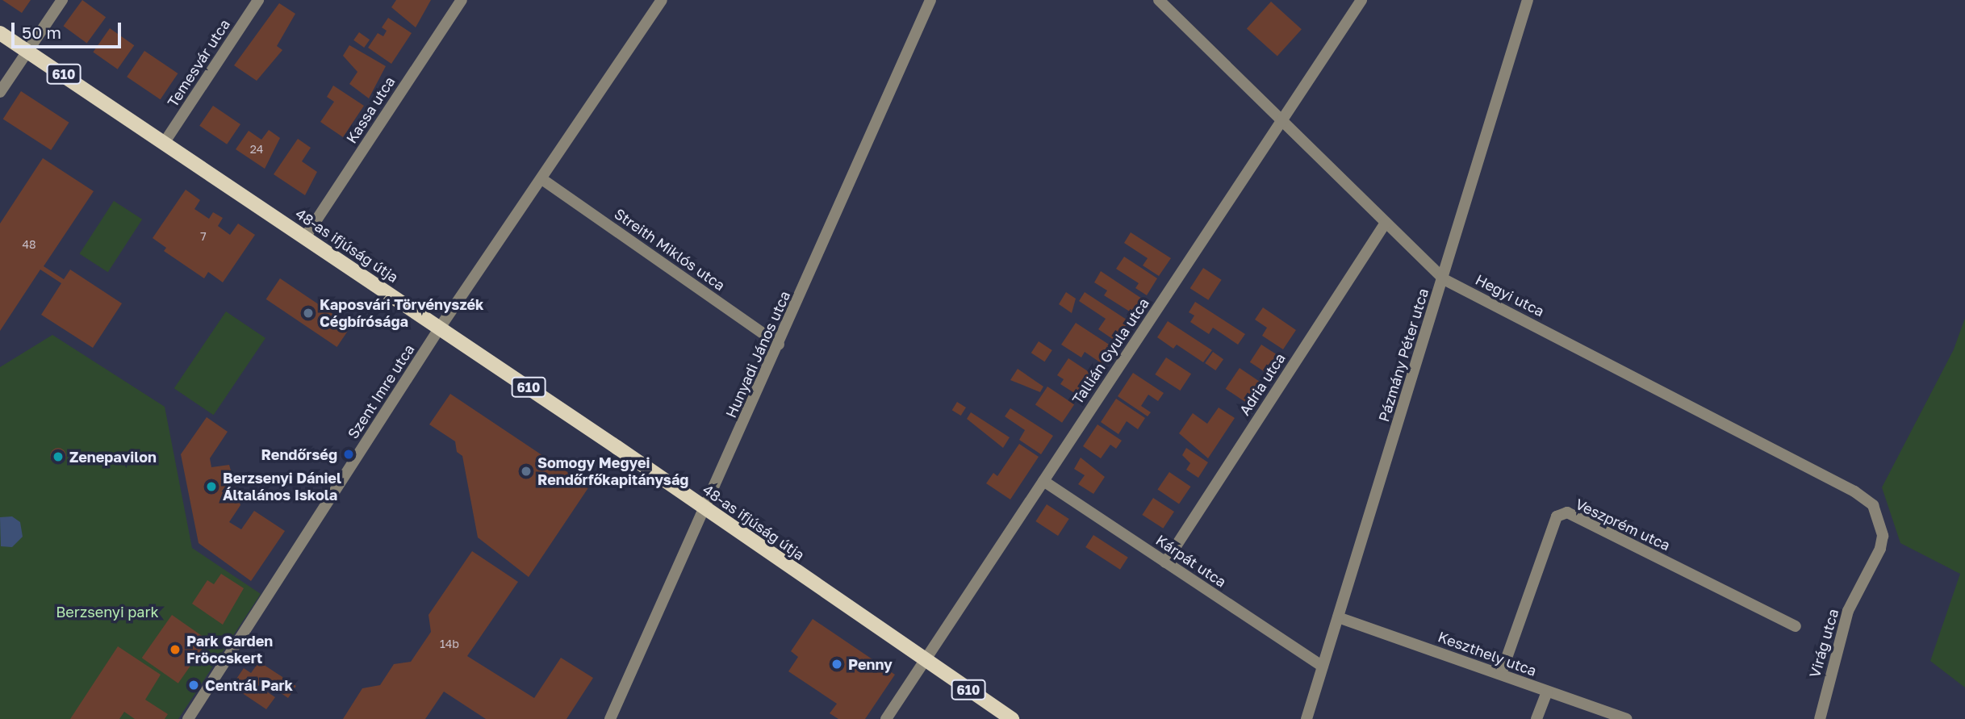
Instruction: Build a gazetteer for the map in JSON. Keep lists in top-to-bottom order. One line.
{"streets":{"main road":["610","48-as ifjúság útja"],"street":["Temesvár utca","Kassa utca","Streith Miklós utca","Hegyi utca","Tallián Gyula utca","Hunyadi János utca","Pázmány Péter utca","Adria utca","Szent Imre utca","Veszprém utca","Kárpát utca","Virág utca","Keszthely utca"]},"crossings":[["Temesvár utca","48-as ifjúság útja"],["610","48-as ifjúság útja"],["610","Tallián Gyula utca"],["Kassa utca","48-as ifjúság útja"],["48-as ifjúság útja","Tallián Gyula utca"],["48-as ifjúság útja","Hunyadi János utca"],["48-as ifjúság útja","Szent Imre utca"],["Streith Miklós utca","Hunyadi János utca"],["Streith Miklós utca","Szent Imre utca"],["Hegyi utca","Tallián Gyula utca"],["Hegyi utca","Pázmány Péter utca"],["Hegyi utca","Adria utca"],["Hegyi utca","Virág utca"],["Tallián Gyula utca","Kárpát utca"],["Pázmány Péter utca","Kárpát utca"],["Pázmány Péter utca","Keszthely utca"],["Adria utca","Kárpát utca"],["Veszprém utca","Keszthely utca"]],"parks":["Berzsenyi park"],"places":["Kaposvári Törvényszék Cégbírósága","Rendőrség","Zenepavilon","Somogy Megyei Rendőrfőkapitányság","Berzsenyi Dániel Általános Iskola","Park Garden Fröccskert","Penny","Centrál Park"],"house_numbers":["24","7","48","14b"],"scale_bar":"50 m"}
